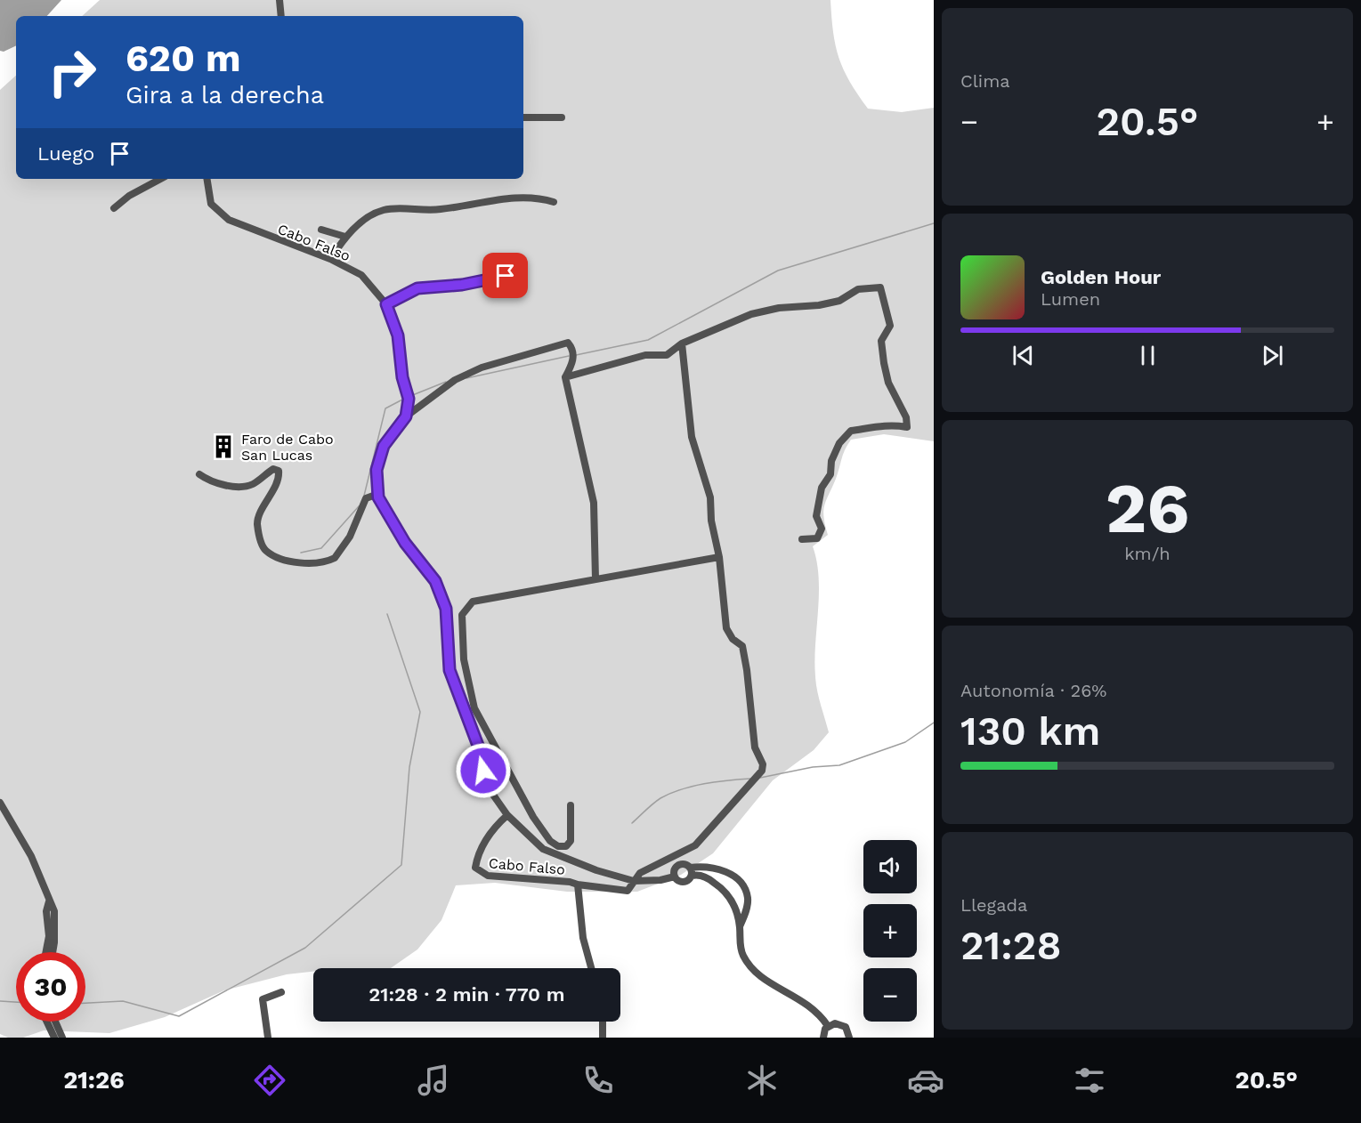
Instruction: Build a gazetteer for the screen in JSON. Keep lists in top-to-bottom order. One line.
{"streets":{"street":["Cabo Falso"]},"places":{"building":["Faro de Cabo San Lucas"]},"page":{"tile":["Clima",["26","km/h"],["Autonomía · 26%","130 km"],["Llegada","21:28"]],"turn":["620 m","Gira a la derecha"],"heat":["−","20.5°","+"],"then":"Luego","song":["Golden Hour","Lumen"],"map_buttons":["+","−"],"limit":"30","trip":"21:28 · 2 min · 770 m","tabs":["21:26","20.5°"]}}
